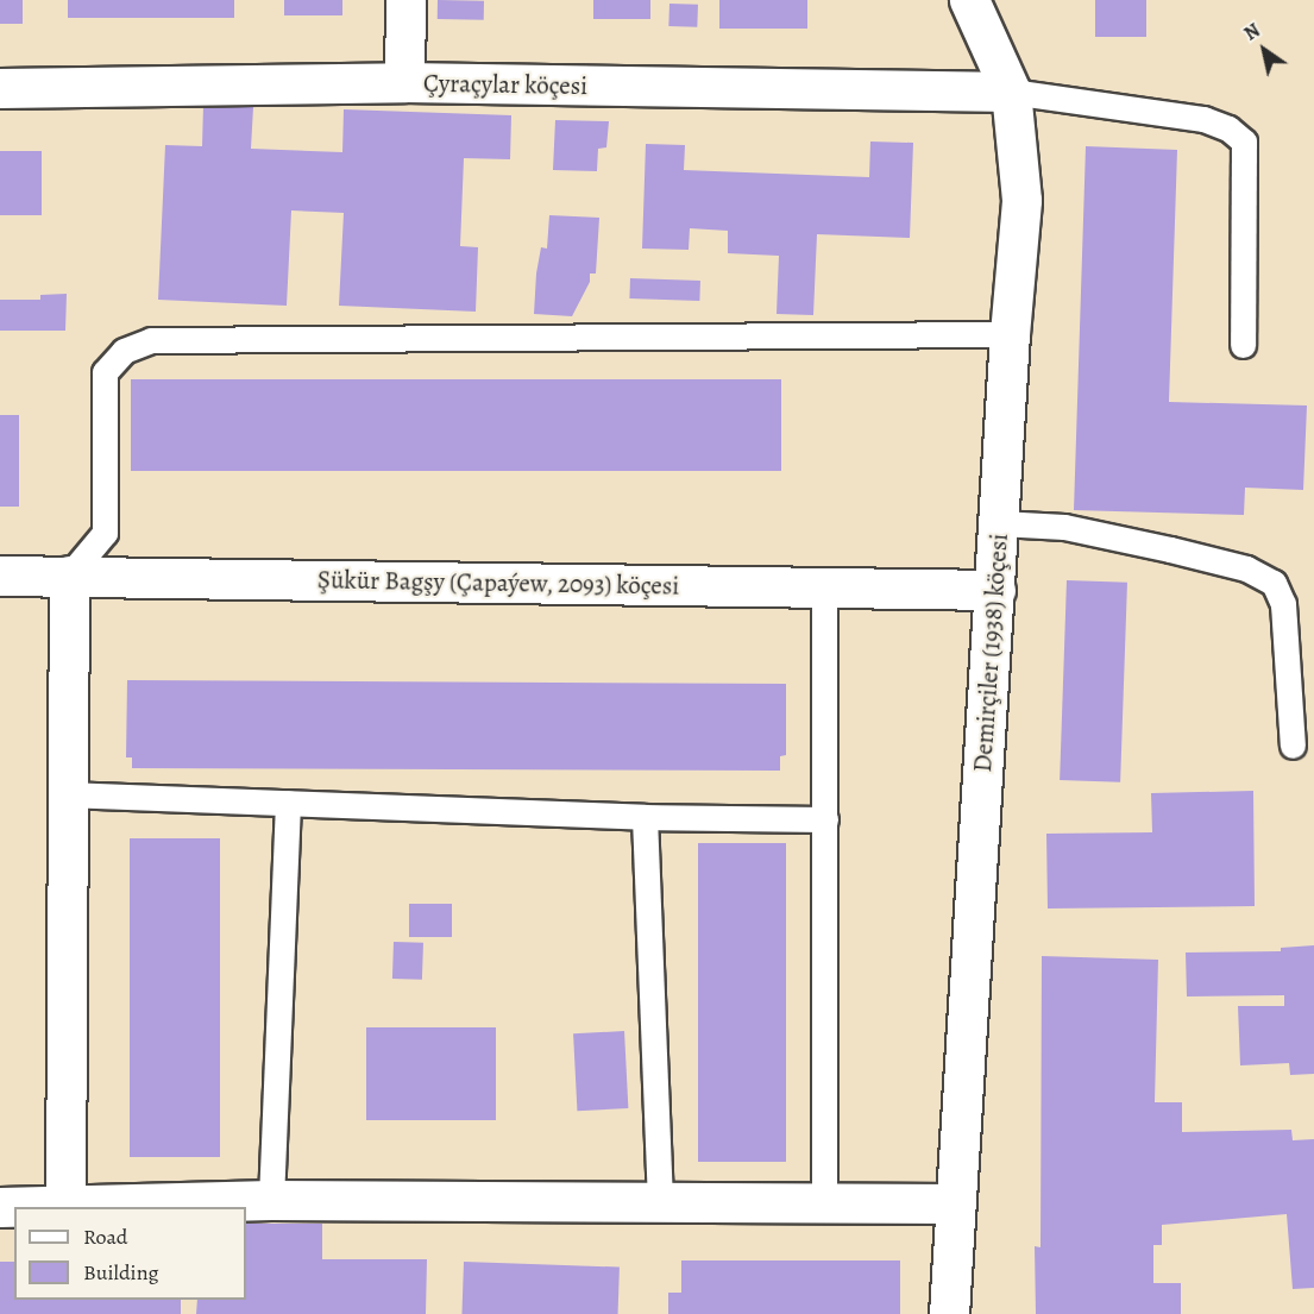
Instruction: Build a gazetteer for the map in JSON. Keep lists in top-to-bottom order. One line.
{"streets":{"street":["Çyraçylar köçesi","Şükür Bagşy (Çapaýew, 2093) köçesi","Demirçiler (1938) köçesi"]},"crossings":[["Çyraçylar köçesi","Demirçiler (1938) köçesi"],["Şükür Bagşy (Çapaýew, 2093) köçesi","Demirçiler (1938) köçesi"]],"legend":["Road","Building"],"north":"top left"}
